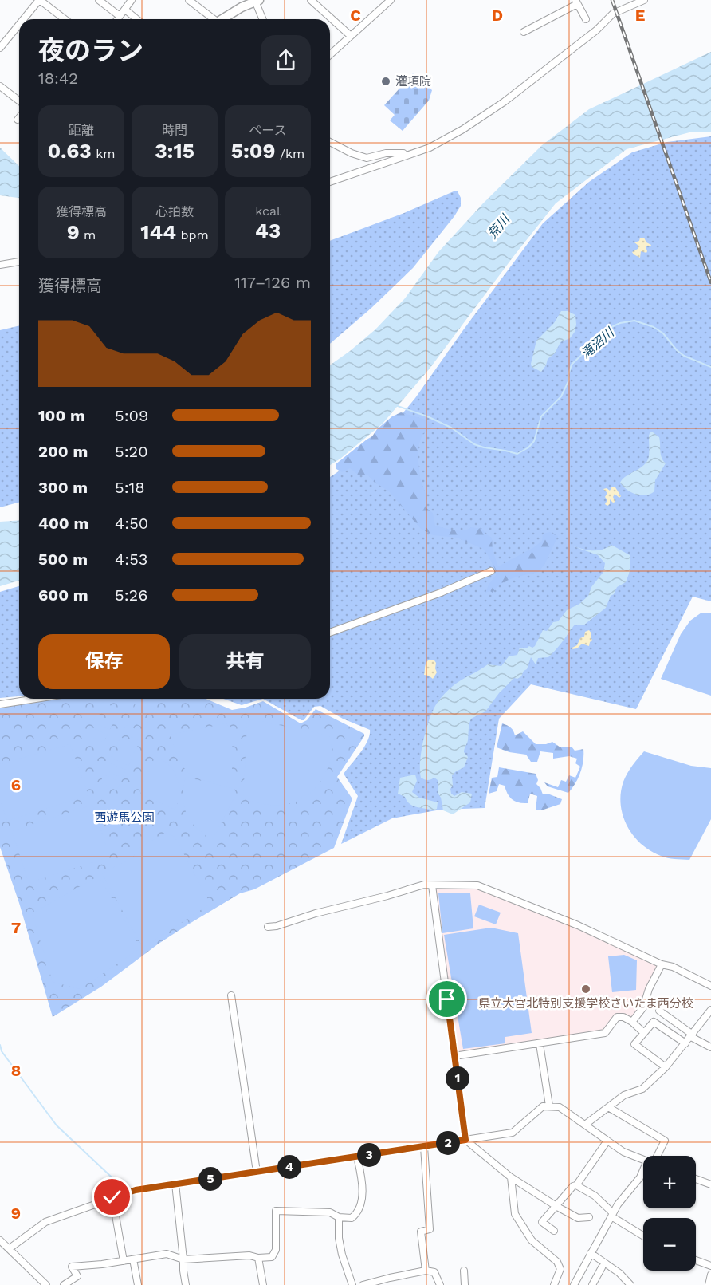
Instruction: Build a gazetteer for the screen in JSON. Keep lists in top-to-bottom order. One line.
{"water":["荒川","滝沼川"],"parks":["西遊馬公園"],"places":["灌項院","県立大宮北特別支援学校さいたま西分校"],"page":{"heading":["夜のラン","18:42"],"stats":[["距離","0.63 km"],["時間","3:15"],["ペース","5:09 /km"],["獲得標高","9 m"],["心拍数","144 bpm"],["kcal","43"]],"chart":["獲得標高","117–126 m"],"list":[{"name":"100 m","note":"5:09"},{"name":"200 m","note":"5:20"},{"name":"300 m","note":"5:18"},{"name":"400 m","note":"4:50"},{"name":"500 m","note":"4:53"},{"name":"600 m","note":"5:26"}],"buttons":["保存","共有"],"pins":["1","2","3","4","5"],"map_buttons":["+","−"]},"grid":{"columns":["C","D","E"],"rows":["6","7","8","9"]}}
